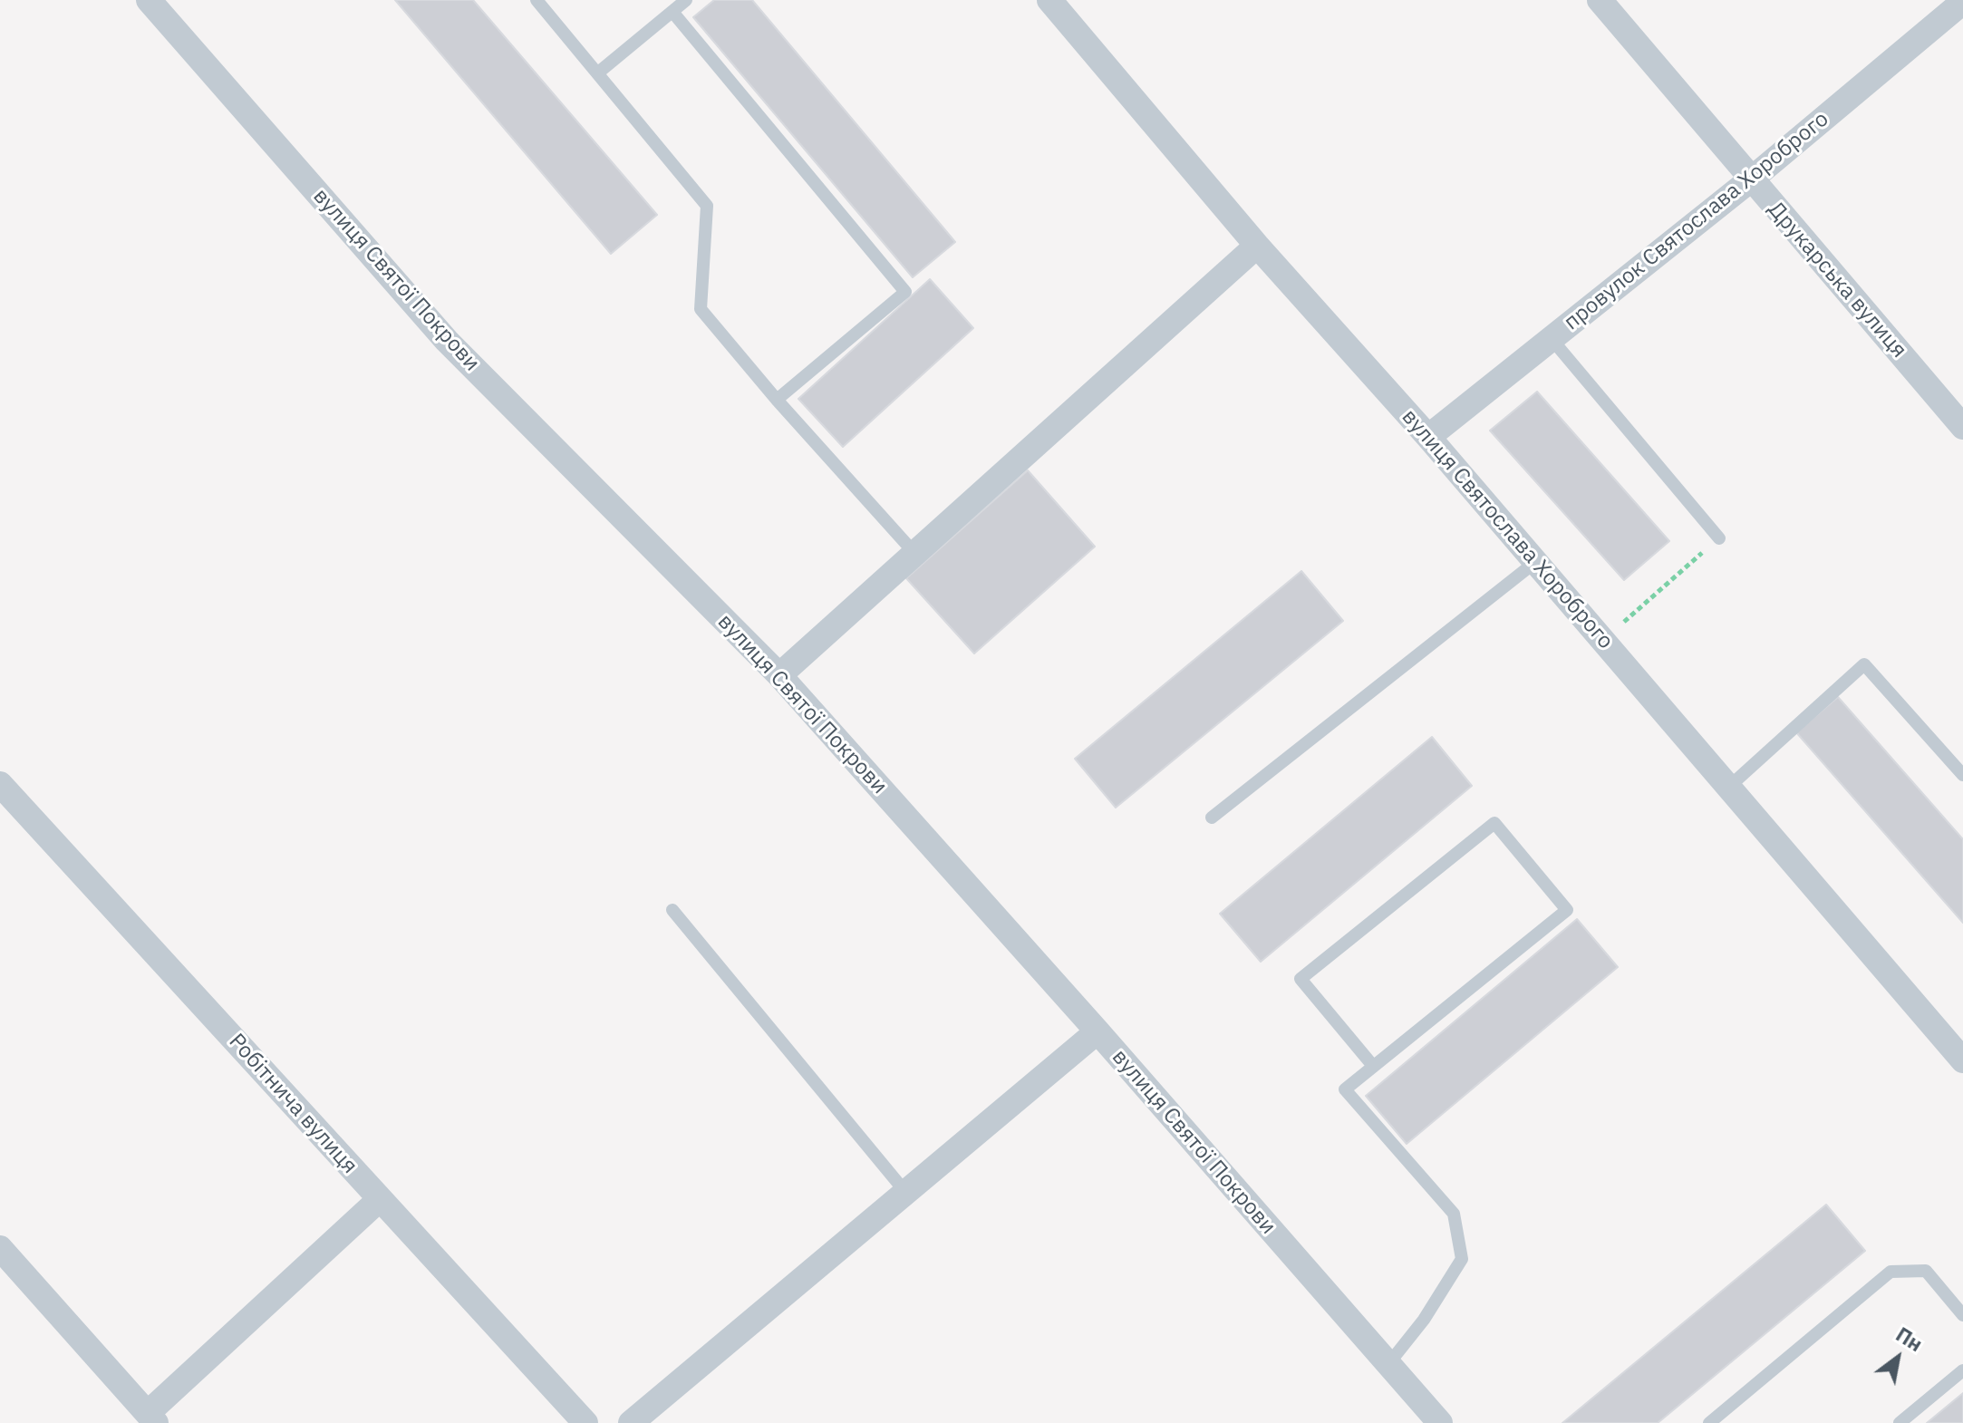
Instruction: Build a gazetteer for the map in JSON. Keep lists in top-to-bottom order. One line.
{"streets":{"street":["провулок Святослава Хороброго","вулиця Святої Покрови","Друкарська вулиця","вулиця Святослава Хороброго","Робітнича вулиця"]},"crossings":[["провулок Святослава Хороброго","Друкарська вулиця"],["провулок Святослава Хороброго","вулиця Святослава Хороброго"]],"north":"top right"}
